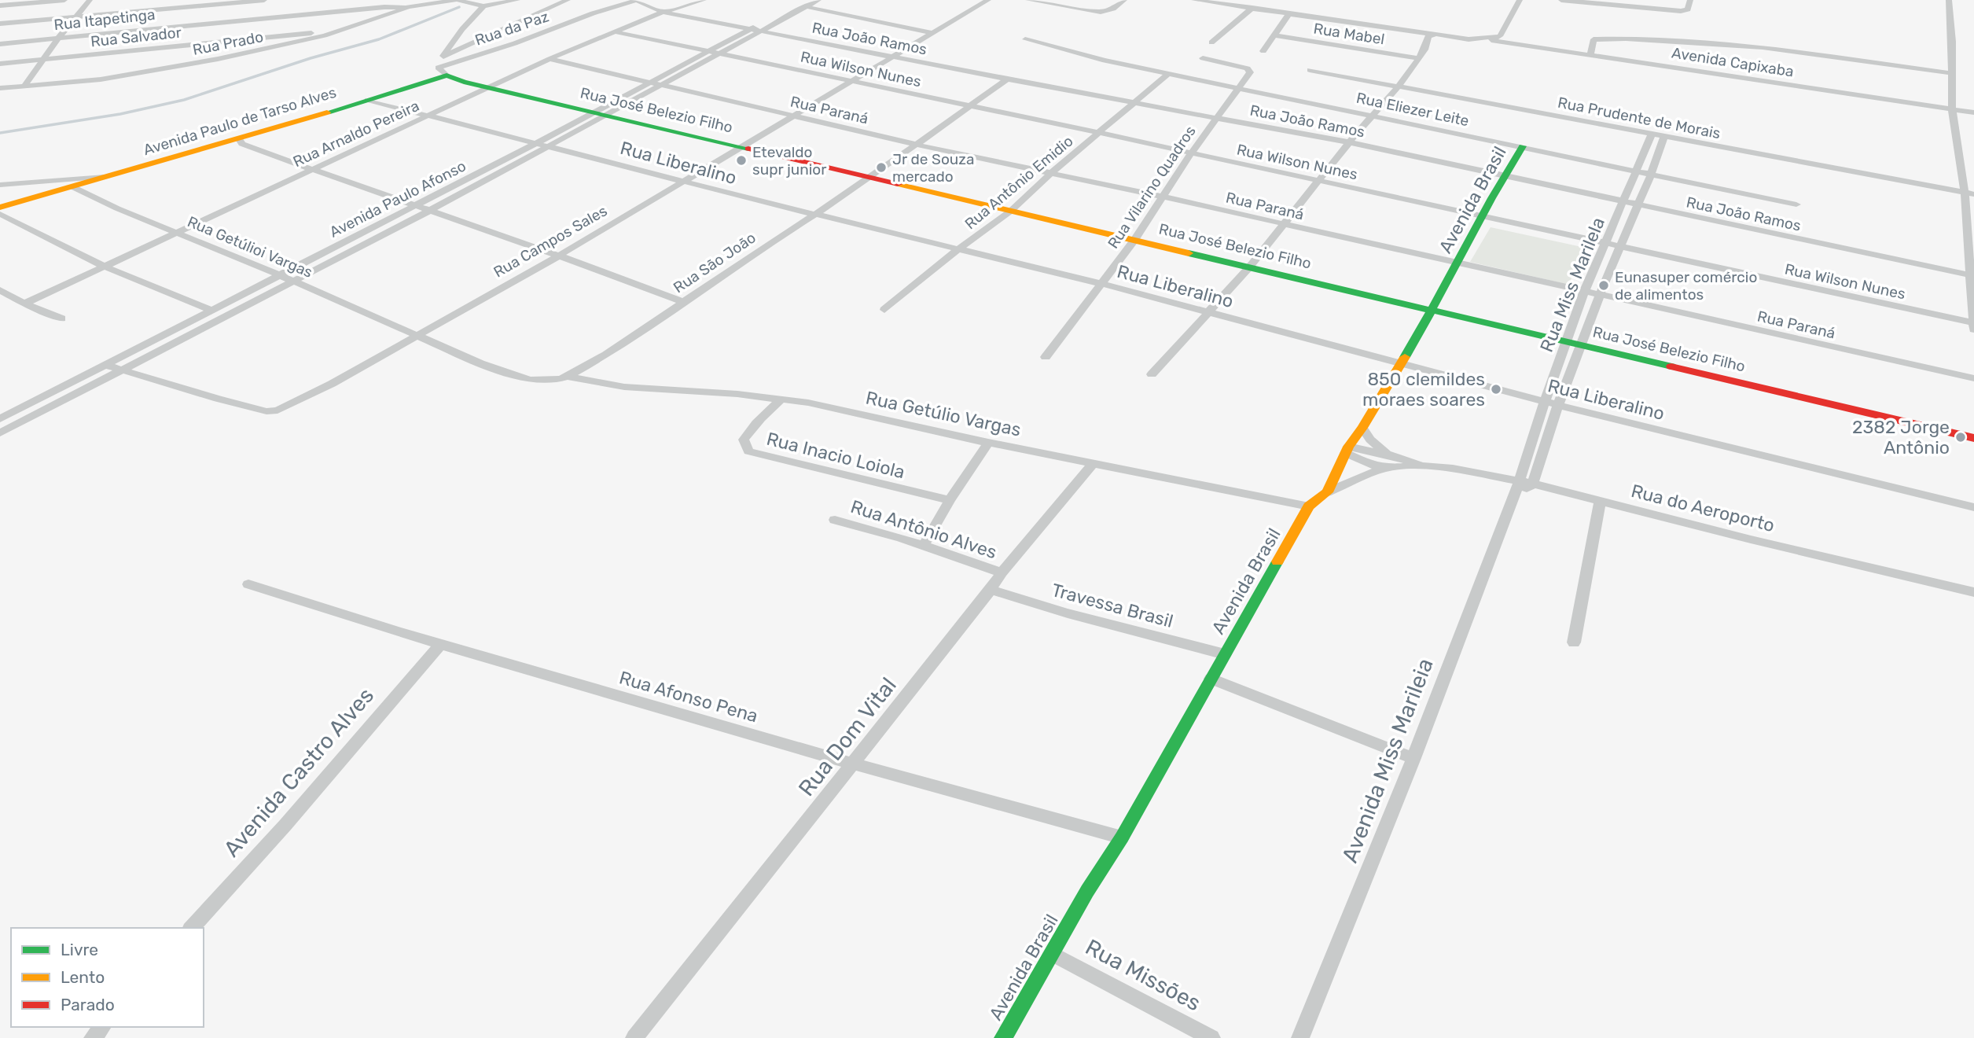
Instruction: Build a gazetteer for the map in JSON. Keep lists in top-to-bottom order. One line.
{"streets":{"street":["Rua Itapetinga","Rua da Paz","Rua Mabel","Rua Salvador","Rua João Ramos","Rua Prado","Avenida Capixaba","Rua Wilson Nunes","Rua Eliezer Leite","Rua José Belezio Filho","Rua Paraná","Rua Prudente de Morais","Avenida Paulo de Tarso Alves","Rua Arnaldo Pereira","Rua Liberalino","Rua Antônio Emidio","Rua Vilarino Quadros","Avenida Paulo Afonso","Avenida Brasil","Rua Campos Sales","Rua Getúlioi Vargas","Rua São João","Rua Miss Marilela","Rua Getúlio Vargas","Rua Inacio Loiola","Rua do Aeroporto","Rua Antônio Alves","Travessa Brasil","Rua Afonso Pena","Rua Dom Vital","Avenida Miss Marileia","Avenida Castro Alves","Rua Missões"]},"crossings":[["Rua Itapetinga","Rua Prado"],["Rua da Paz","Rua João Ramos"],["Rua da Paz","Avenida Paulo de Tarso Alves"],["Rua Salvador","Rua Prado"],["Rua João Ramos","Rua Arnaldo Pereira"],["Rua João Ramos","Rua Antônio Emidio"],["Rua João Ramos","Rua Vilarino Quadros"],["Rua João Ramos","Avenida Paulo Afonso"],["Rua João Ramos","Avenida Brasil"],["Rua João Ramos","Rua Campos Sales"],["Rua João Ramos","Rua São João"],["Rua João Ramos","Rua Miss Marilela"],["Rua Wilson Nunes","Rua Arnaldo Pereira"],["Rua Wilson Nunes","Rua Antônio Emidio"],["Rua Wilson Nunes","Rua Vilarino Quadros"],["Rua Wilson Nunes","Avenida Paulo Afonso"],["Rua Wilson Nunes","Avenida Brasil"],["Rua Wilson Nunes","Rua Campos Sales"],["Rua Wilson Nunes","Rua São João"],["Rua Wilson Nunes","Rua Miss Marilela"],["Rua Eliezer Leite","Rua Antônio Emidio"],["Rua Eliezer Leite","Rua Vilarino Quadros"],["Rua Eliezer Leite","Avenida Brasil"],["Rua Eliezer Leite","Rua Miss Marilela"],["Rua José Belezio Filho","Rua Arnaldo Pereira"],["Rua José Belezio Filho","Rua Antônio Emidio"],["Rua José Belezio Filho","Rua Vilarino Quadros"],["Rua José Belezio Filho","Avenida Paulo Afonso"],["Rua José Belezio Filho","Avenida Brasil"],["Rua José Belezio Filho","Rua Campos Sales"],["Rua José Belezio Filho","Rua São João"],["Rua José Belezio Filho","Rua Miss Marilela"],["Rua Paraná","Rua Arnaldo Pereira"],["Rua Paraná","Rua Antônio Emidio"],["Rua Paraná","Rua Vilarino Quadros"],["Rua Paraná","Avenida Paulo Afonso"],["Rua Paraná","Avenida Brasil"],["Rua Paraná","Rua Campos Sales"],["Rua Paraná","Rua São João"],["Rua Paraná","Rua Miss Marilela"],["Rua Prudente de Morais","Rua Miss Marilela"],["Avenida Paulo de Tarso Alves","Rua Liberalino"],["Avenida Paulo de Tarso Alves","Rua Getúlioi Vargas"],["Rua Arnaldo Pereira","Rua Liberalino"],["Rua Arnaldo Pereira","Rua Getúlioi Vargas"],["Rua Liberalino","Rua Antônio Emidio"],["Rua Liberalino","Rua Vilarino Quadros"],["Rua Liberalino","Avenida Paulo Afonso"],["Rua Liberalino","Avenida Brasil"],["Rua Liberalino","Rua Campos Sales"],["Rua Liberalino","Rua São João"],["Rua Liberalino","Rua Miss Marilela"],["Avenida Paulo Afonso","Rua Campos Sales"],["Avenida Paulo Afonso","Rua Getúlioi Vargas"],["Avenida Brasil","Rua Getúlio Vargas"],["Avenida Brasil","Travessa Brasil"],["Avenida Brasil","Rua Afonso Pena"],["Avenida Brasil","Rua Missões"],["Rua Campos Sales","Rua Getúlioi Vargas"],["Rua Campos Sales","Rua São João"],["Rua Getúlioi Vargas","Rua São João"],["Rua São João","Rua Getúlio Vargas"],["Rua Miss Marilela","Rua do Aeroporto"],["Rua Miss Marilela","Avenida Miss Marileia"],["Rua Getúlio Vargas","Rua Inacio Loiola"],["Rua Getúlio Vargas","Rua Dom Vital"],["Rua do Aeroporto","Avenida Miss Marileia"],["Rua Antônio Alves","Rua Dom Vital"],["Travessa Brasil","Rua Dom Vital"],["Rua Afonso Pena","Rua Dom Vital"],["Rua Afonso Pena","Avenida Castro Alves"]],"places":["Etevaldo supr junior","Jr de Souza mercado","Eunasuper comércio de alimentos","850 clemildes moraes soares","2382 Jorge Antônio"],"legend":["Livre","Lento","Parado"]}
